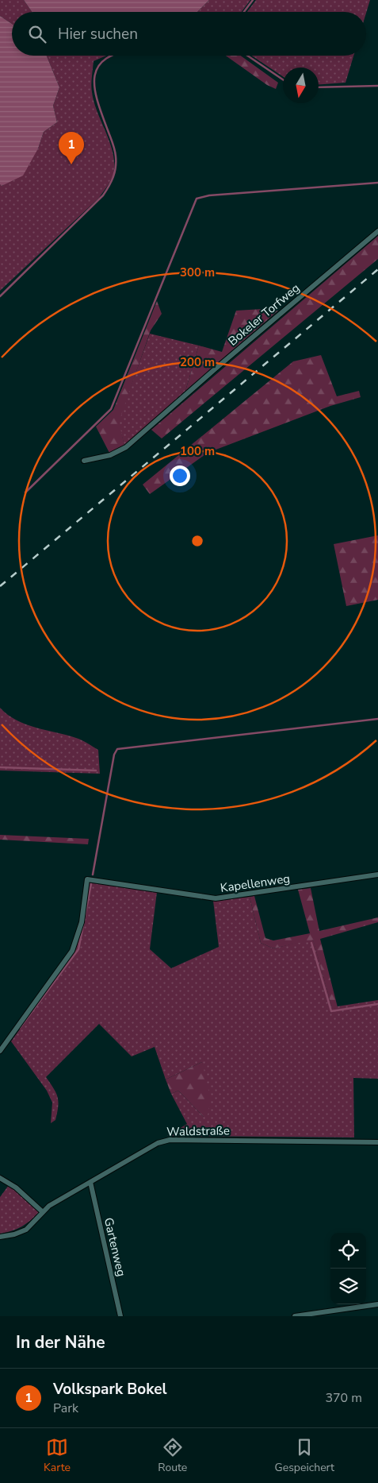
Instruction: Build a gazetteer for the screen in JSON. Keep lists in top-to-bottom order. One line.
{"streets":{"street":["Bokeler Torfweg","Kapellenweg","Waldstraße","Gartenweg"]},"crossings":[["Waldstraße","Gartenweg"]],"north":"bottom","page":{"search":"Hier suchen","pins":"1","heading":"In der Nähe","list":[{"mark":"1","name":"Volkspark Bokel","note":"Park","value":"370 m"}],"nav":["Karte","Route","Gespeichert"]},"rings":["300 m","200 m","100 m"]}
